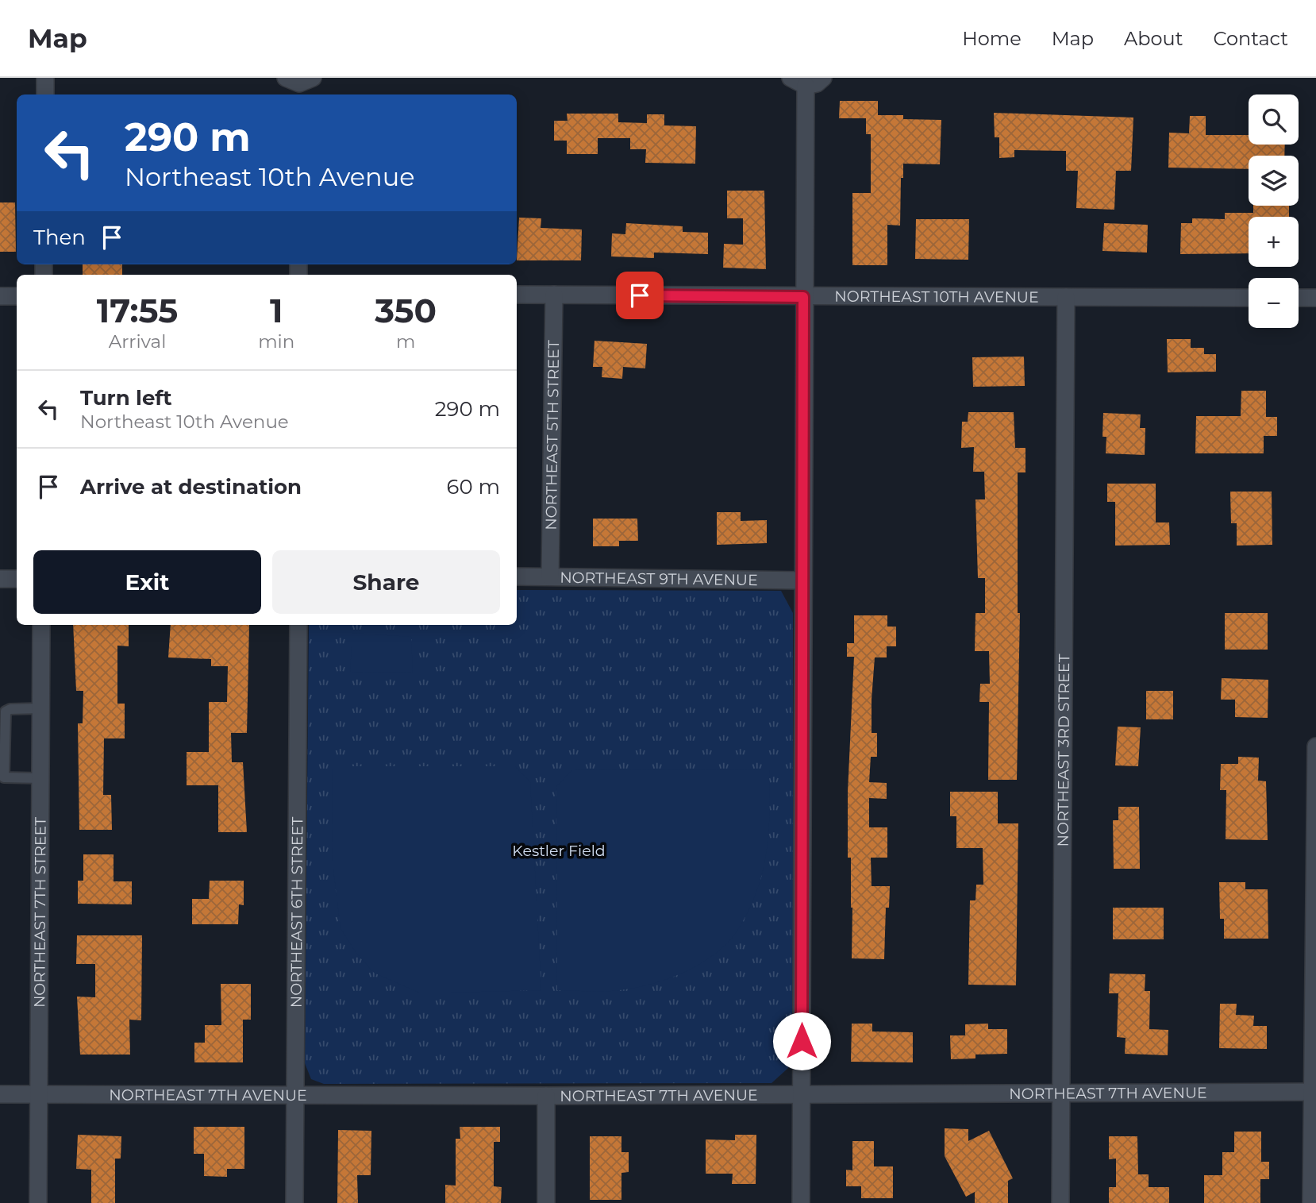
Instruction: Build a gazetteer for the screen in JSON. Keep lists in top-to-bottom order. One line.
{"streets":{"street":["NORTHEAST 10TH AVENUE","NORTHEAST 5TH STREET","NORTHEAST 9TH AVENUE","NORTHEAST 3RD STREET","NORTHEAST 7TH STREET","NORTHEAST 6TH STREET","NORTHEAST 7TH AVENUE"]},"crossings":[["NORTHEAST 10TH AVENUE","NORTHEAST 5TH STREET"],["NORTHEAST 10TH AVENUE","NORTHEAST 3RD STREET"],["NORTHEAST 5TH STREET","NORTHEAST 9TH AVENUE"],["NORTHEAST 3RD STREET","NORTHEAST 7TH AVENUE"],["NORTHEAST 7TH STREET","NORTHEAST 7TH AVENUE"],["NORTHEAST 6TH STREET","NORTHEAST 7TH AVENUE"]],"parks":["Kestler Field"],"page":{"header":"Map","nav":["Home","Map","About","Contact"],"map_buttons":["+","−"],"turn":["290 m","Northeast 10th Avenue"],"then":"Then","eta":["17:55","Arrival","1","min","350","m"],"list":[{"name":"Turn left","note":"Northeast 10th Avenue","value":"290 m"},{"name":"Arrive at destination","value":"60 m"}],"buttons":["Exit","Share"]}}
